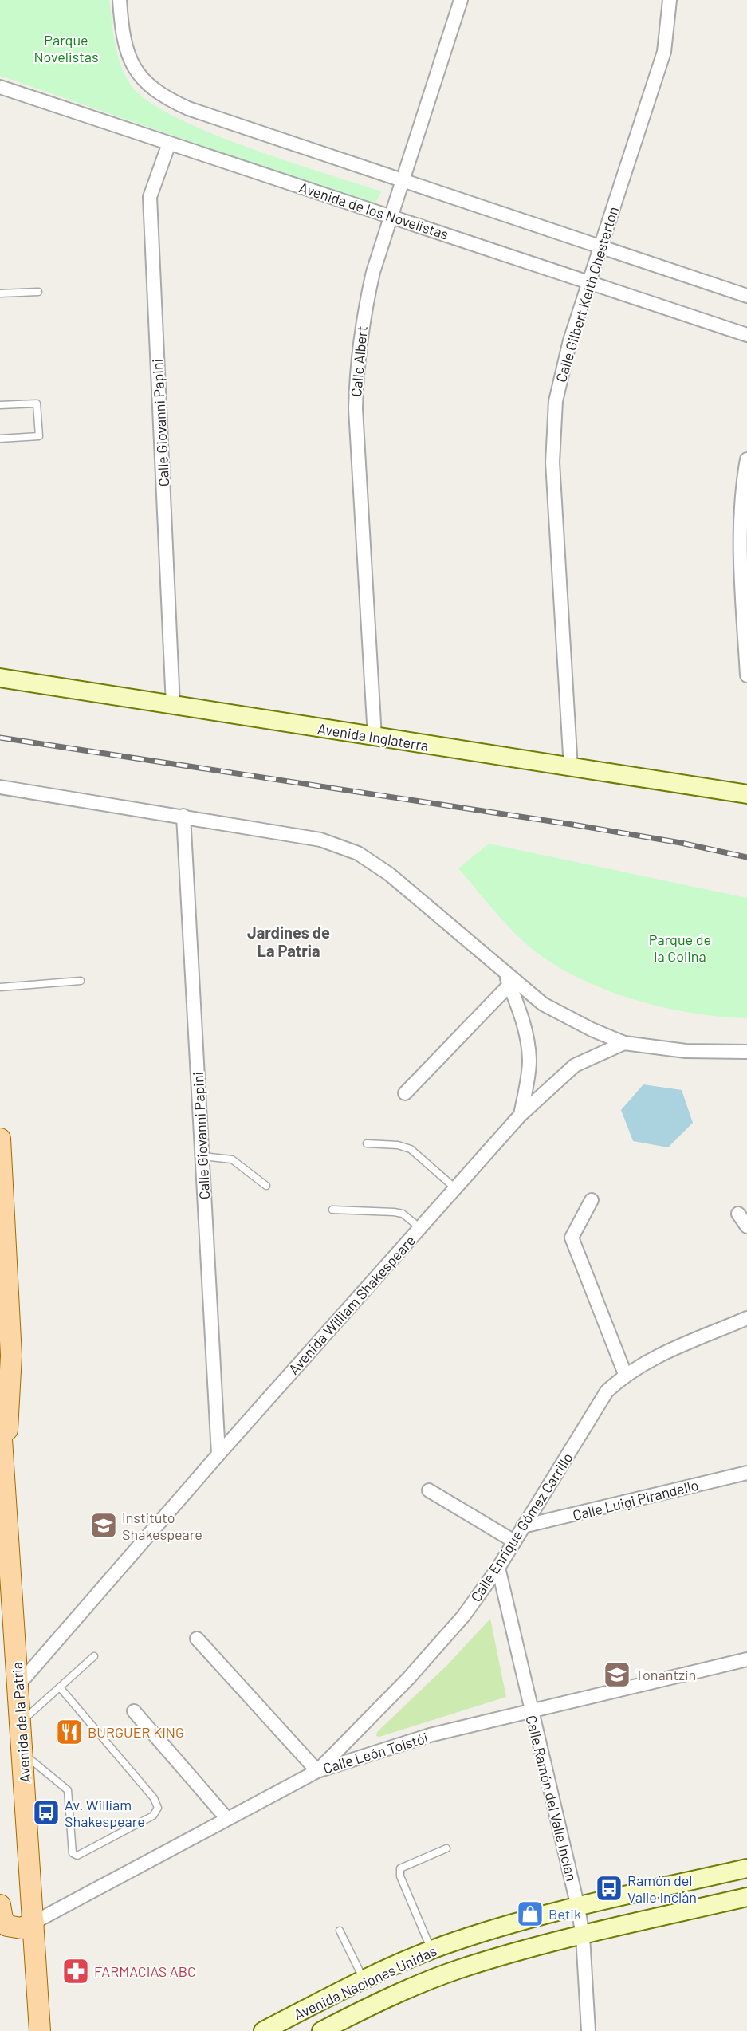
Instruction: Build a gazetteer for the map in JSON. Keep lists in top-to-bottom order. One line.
{"streets":{"main road":["Avenida de la Patria"],"street":["Avenida de los Novelistas","Calle Gilbert Keith Chesterton","Calle Albert","Calle Giovanni Papini","Avenida Inglaterra","Avenida William Shakespeare","Calle Luigi Pirandello","Calle Enrique Gómez Carrillo","Calle León Tolstói","Calle Ramón del Valle Inclan","Avenida Naciones Unidas"]},"crossings":[["Avenida de los Novelistas","Calle Gilbert Keith Chesterton"],["Avenida de los Novelistas","Calle Albert"],["Avenida de los Novelistas","Calle Giovanni Papini"],["Calle Gilbert Keith Chesterton","Avenida Inglaterra"],["Calle Albert","Avenida Inglaterra"],["Calle Giovanni Papini","Avenida Inglaterra"],["Calle Giovanni Papini","Avenida William Shakespeare"],["Avenida William Shakespeare","Avenida de la Patria"],["Calle Luigi Pirandello","Calle Enrique Gómez Carrillo"],["Calle Enrique Gómez Carrillo","Calle León Tolstói"],["Calle Enrique Gómez Carrillo","Calle Ramón del Valle Inclan"],["Avenida de la Patria","Calle León Tolstói"],["Calle León Tolstói","Calle Ramón del Valle Inclan"],["Calle Ramón del Valle Inclan","Avenida Naciones Unidas"]],"districts":["Jardines de La Patria"],"parks":["Parque Novelistas","Parque de la Colina"],"places":{"school or university":["Instituto Shakespeare","Tonantzin"],"restaurant":["BURGUER KING"],"bus stop":["Av. William Shakespeare","Ramón del Valle Inclán"],"shop":["Betik"],"pharmacy":["FARMACIAS ABC"]}}
